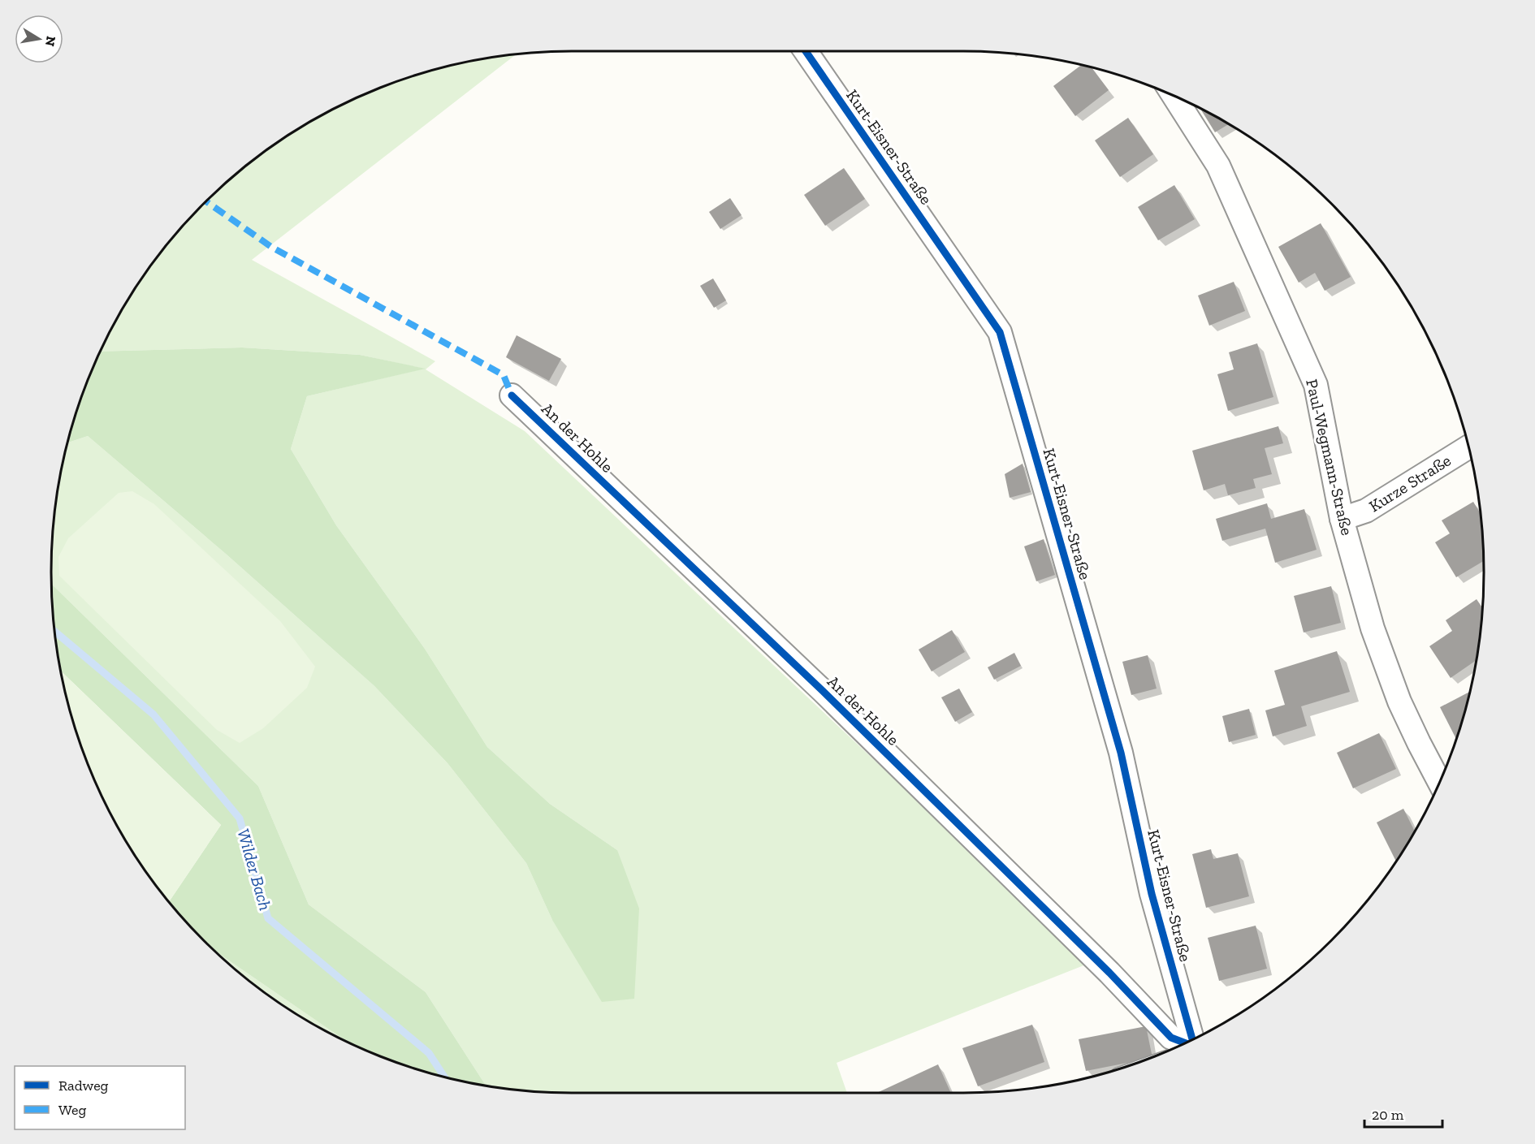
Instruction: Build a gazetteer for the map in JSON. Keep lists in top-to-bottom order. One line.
{"streets":{"street":["Kurt-Eisner-Straße","An der Hohle","Paul-Wegmann-Straße","Kurze Straße"]},"crossings":[["Paul-Wegmann-Straße","Kurze Straße"]],"water":["Wilder Bach"],"legend":["Radweg","Weg"],"scale_bar":"20 m","north":"right"}
